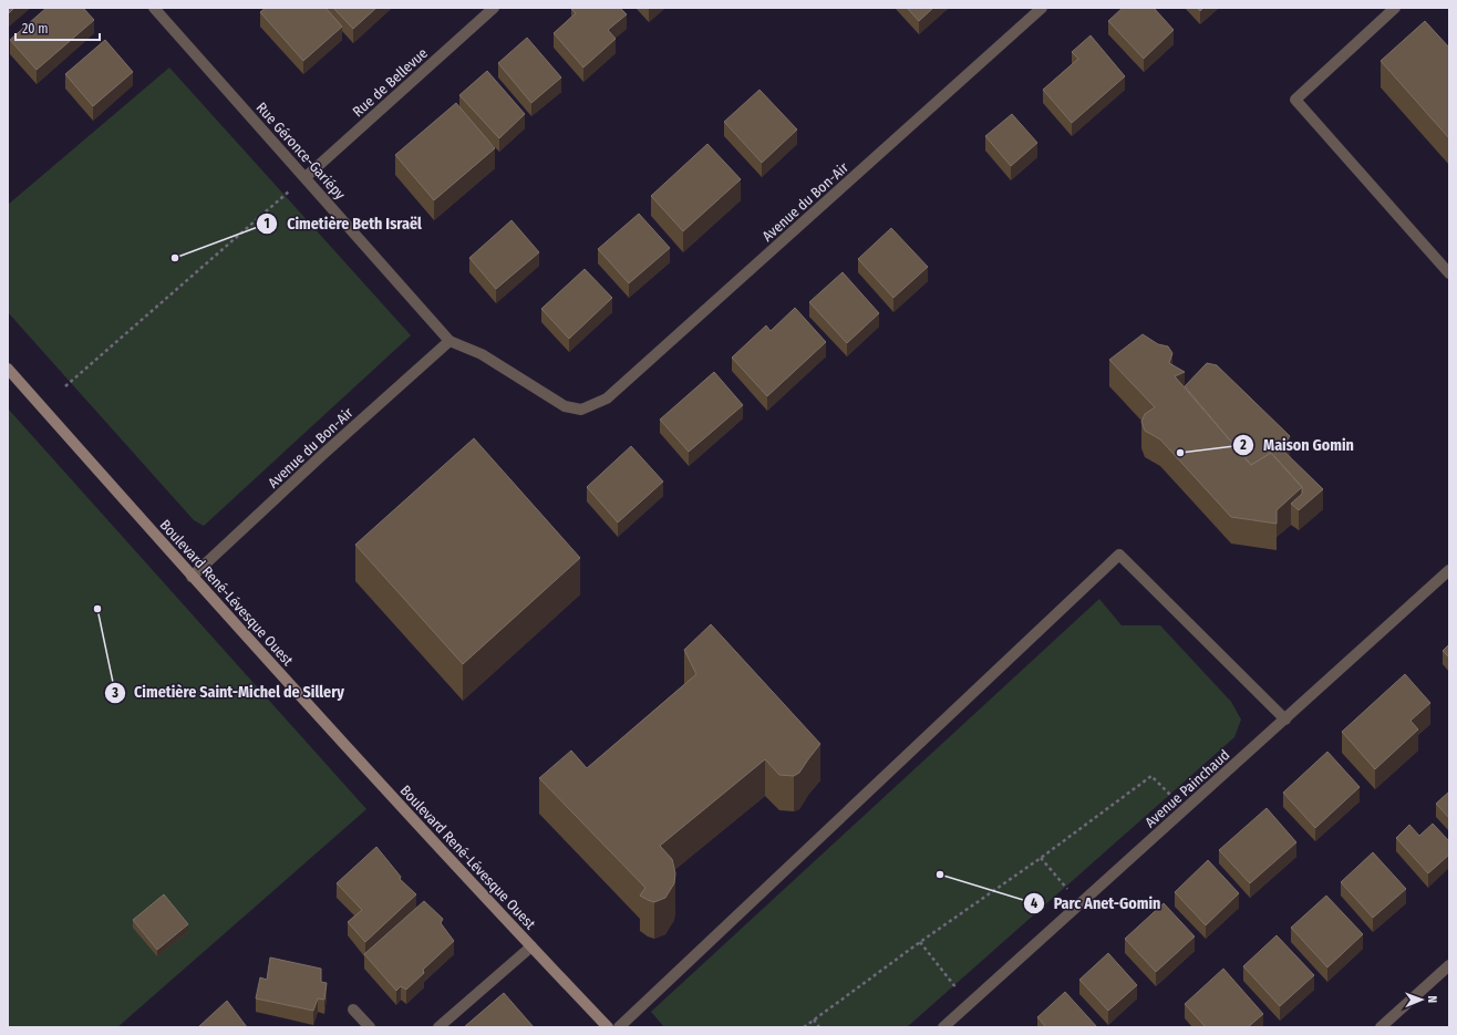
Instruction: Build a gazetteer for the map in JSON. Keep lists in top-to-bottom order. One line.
{"streets":{"main road":["Boulevard René-Lévesque Ouest"],"street":["Rue de Bellevue","Rue Géronce-Gariépy","Avenue du Bon-Air","Avenue Painchaud"]},"crossings":[["Rue de Bellevue","Rue Géronce-Gariépy"],["Rue Géronce-Gariépy","Avenue du Bon-Air"],["Avenue du Bon-Air","Boulevard René-Lévesque Ouest"]],"places":["Cimetière Beth Israël","Maison Gomin","Cimetière Saint-Michel de Sillery","Parc Anet-Gomin"],"scale_bar":"20 m","north":"right"}
